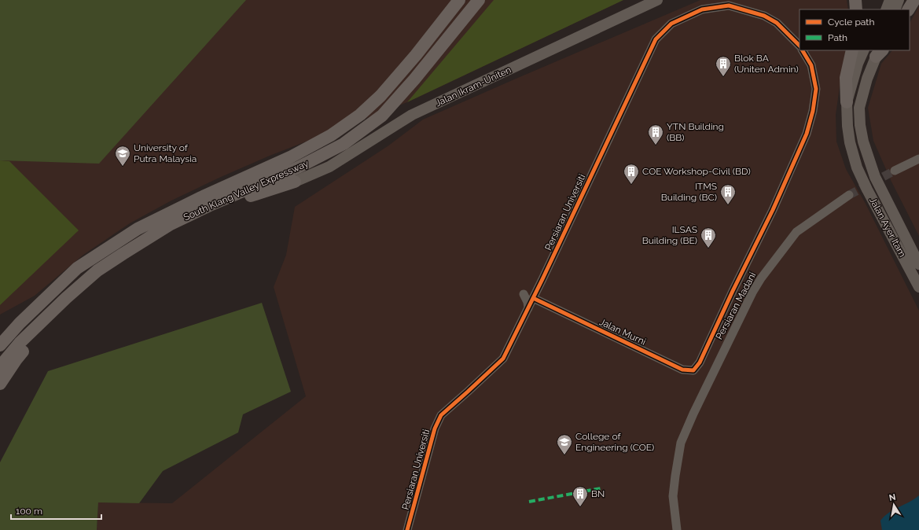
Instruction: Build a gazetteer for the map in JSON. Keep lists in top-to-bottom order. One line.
{"streets":{"highway":["South Klang Valley Expressway"],"main road":["Jalan Ikram-Uniten","Jalan Ayer Itam"],"street":["Persiaran Universiti","Persiaran Madani","Jalan Murni"]},"crossings":[["Persiaran Universiti","Jalan Murni"]],"places":{"building":["Blok BA (Uniten Admin)","YTN Building (BB)","COE Workshop-Civil (BD)","ITMS Building (BC)","ILSAS Building (BE)","BN"],"school or university":["University of Putra Malaysia","College of Engineering (COE)"]},"legend":["Cycle path","Path"],"scale_bar":"100 m","north":"top"}
